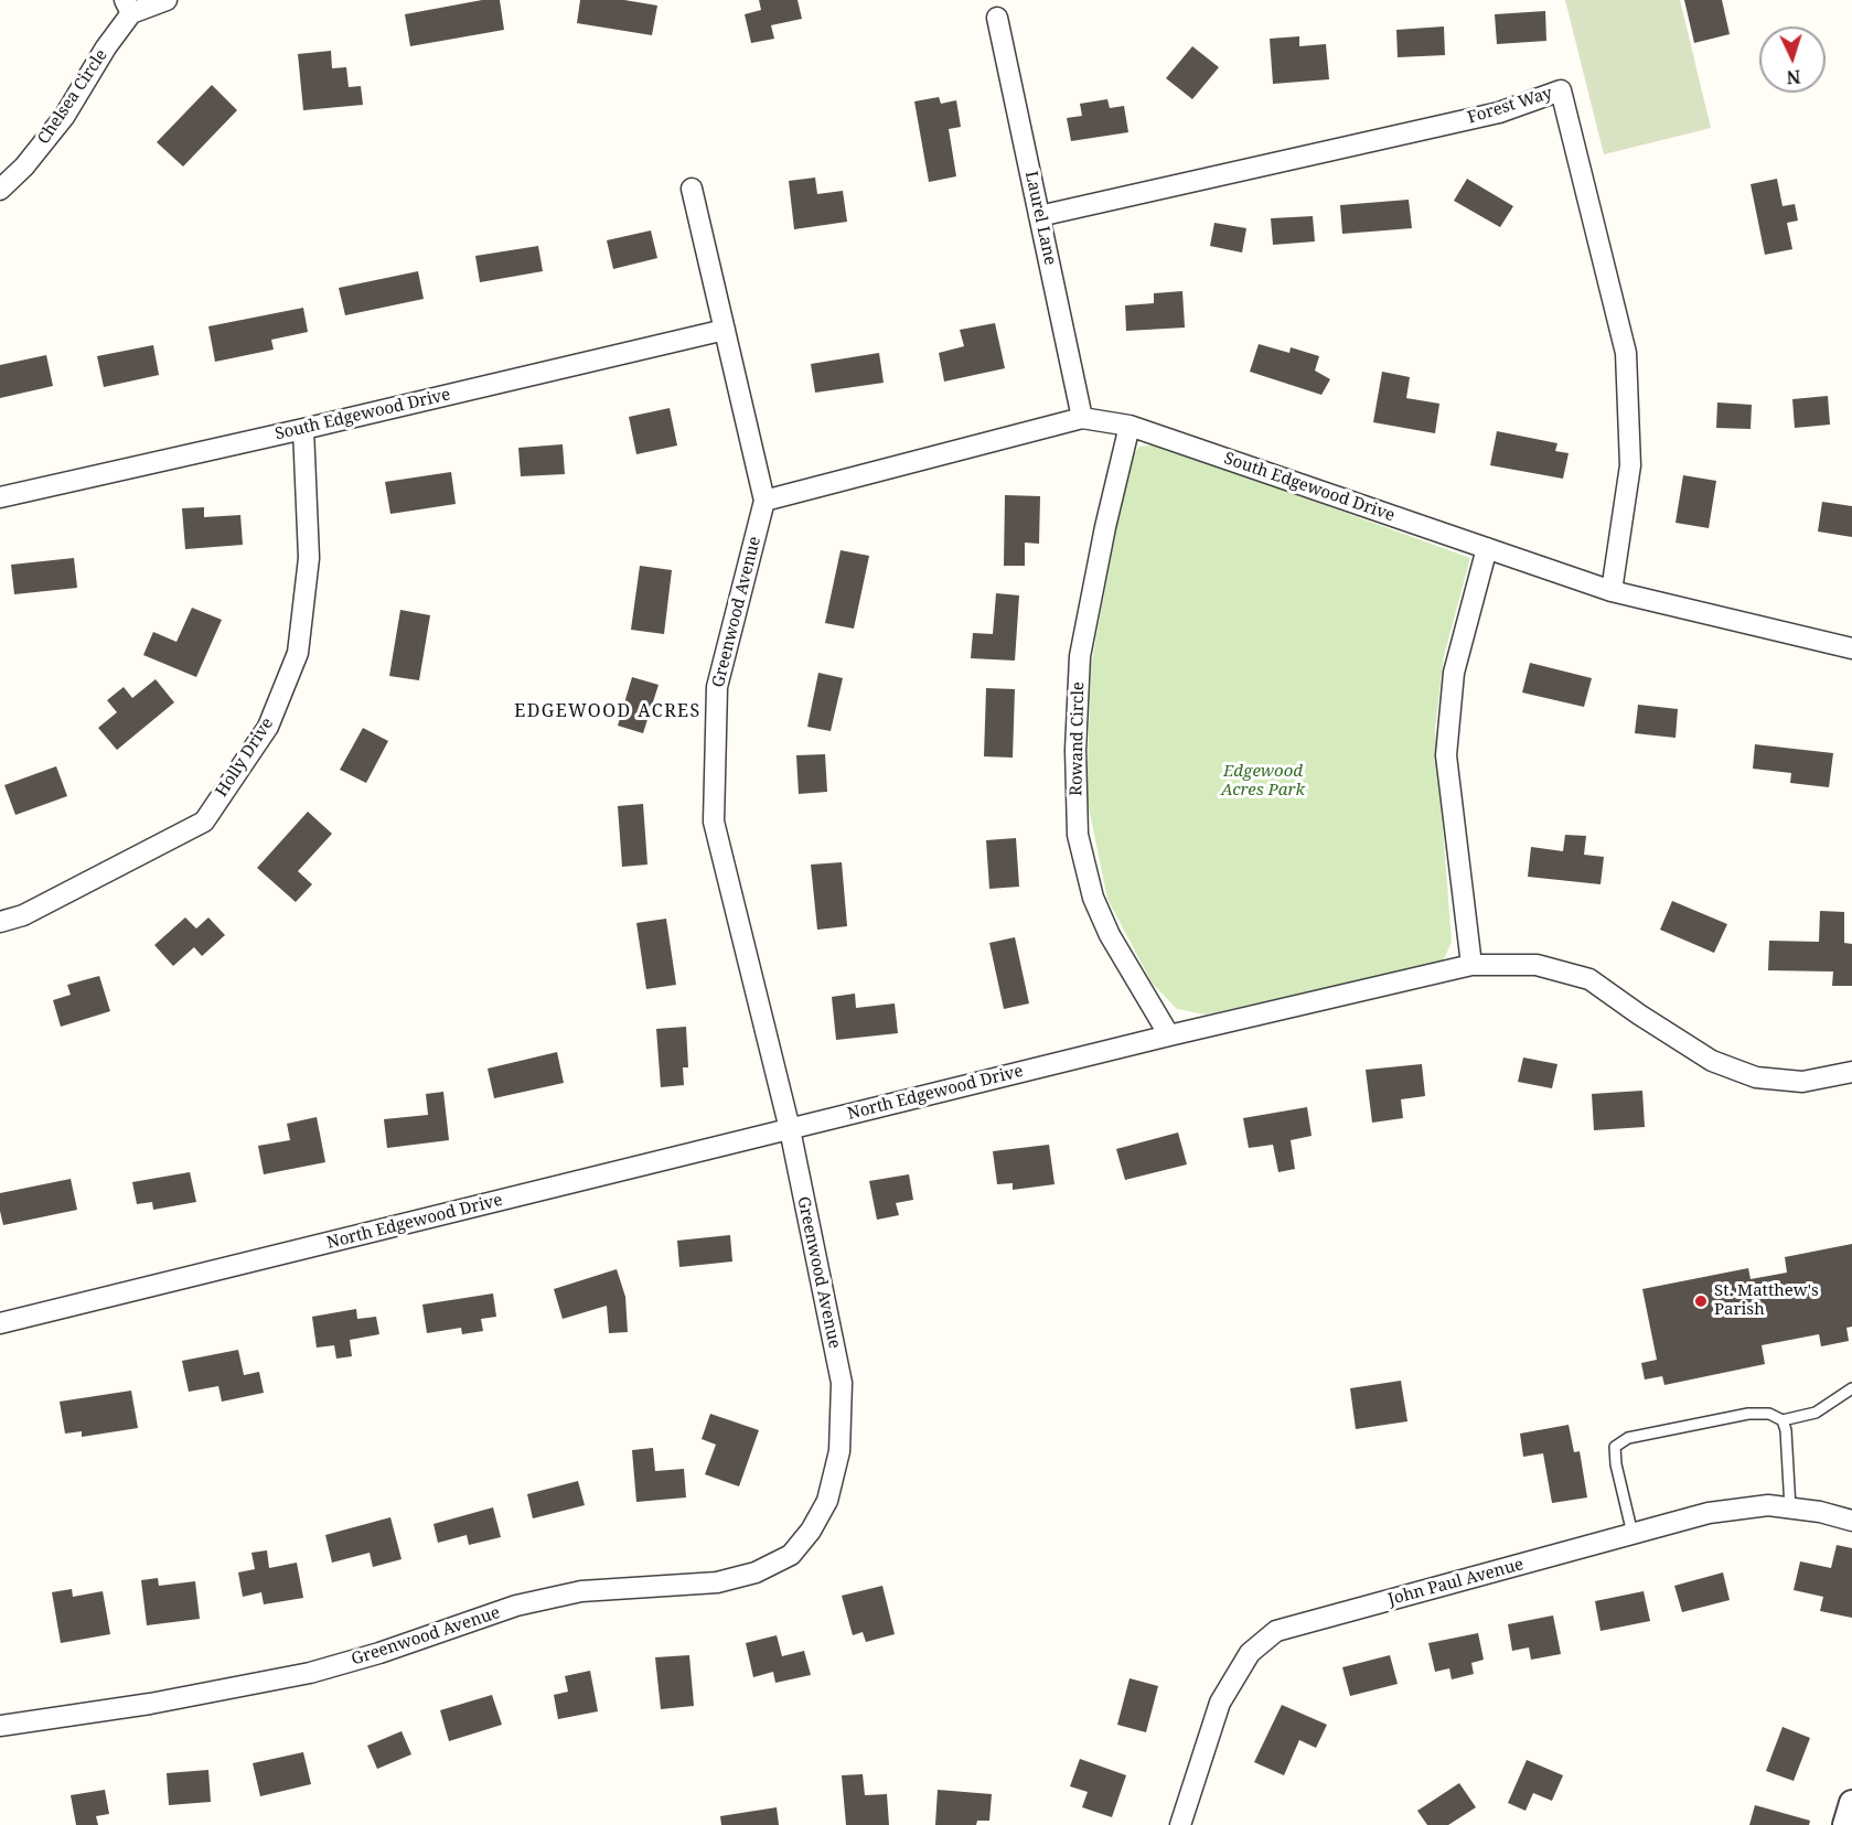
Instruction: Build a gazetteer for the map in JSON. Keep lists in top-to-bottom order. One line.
{"streets":{"street":["Chelsea Circle","Forest Way","Laurel Lane","South Edgewood Drive","Greenwood Avenue","Rowand Circle","Holly Drive","North Edgewood Drive","John Paul Avenue"]},"crossings":[["Forest Way","Laurel Lane"],["Forest Way","South Edgewood Drive"],["Laurel Lane","South Edgewood Drive"],["South Edgewood Drive","Greenwood Avenue"],["South Edgewood Drive","Rowand Circle"],["South Edgewood Drive","Holly Drive"],["Greenwood Avenue","North Edgewood Drive"],["Rowand Circle","North Edgewood Drive"]],"districts":["EDGEWOOD ACRES"],"parks":["Edgewood Acres Park"],"places":["St. Matthew's Parish"],"north":"bottom"}
